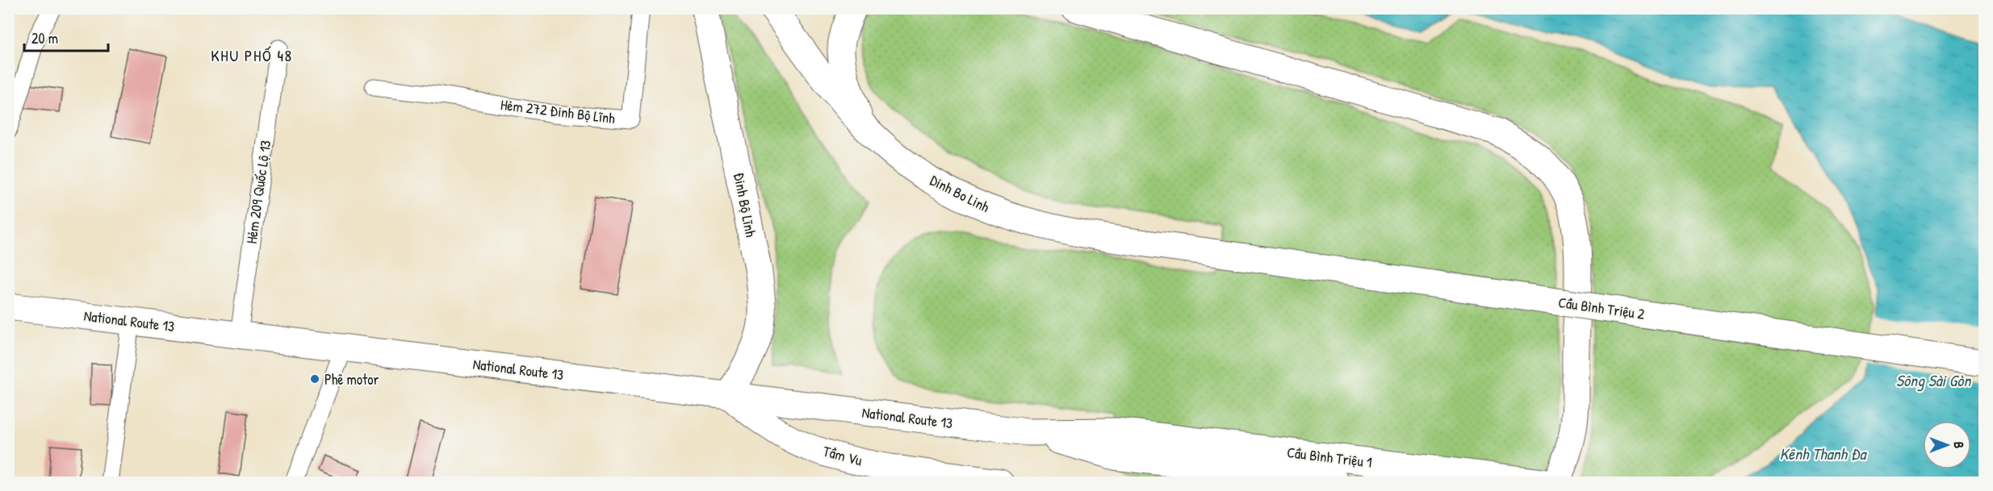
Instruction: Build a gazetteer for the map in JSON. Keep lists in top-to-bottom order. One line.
{"streets":{"main road":["Dinh Bo Linh","Đinh Bộ Lĩnh","Cầu Bình Triệu 2","National Route 13","Tầm Vu","Cầu Bình Triệu 1"],"lane":["Hẻm 272 Đinh Bộ Lĩnh","Hẻm 209 Quốc Lộ 13"]},"crossings":[["Hẻm 209 Quốc Lộ 13","National Route 13"],["Dinh Bo Linh","Cầu Bình Triệu 2"],["Đinh Bộ Lĩnh","National Route 13"],["Đinh Bộ Lĩnh","Tầm Vu"],["National Route 13","Tầm Vu"],["National Route 13","Cầu Bình Triệu 1"]],"districts":["KHU PHỐ 48"],"water":["Sông Sài Gòn","Kênh Thanh Đa"],"places":["Phê motor"],"scale_bar":"20 m","north":"right"}
